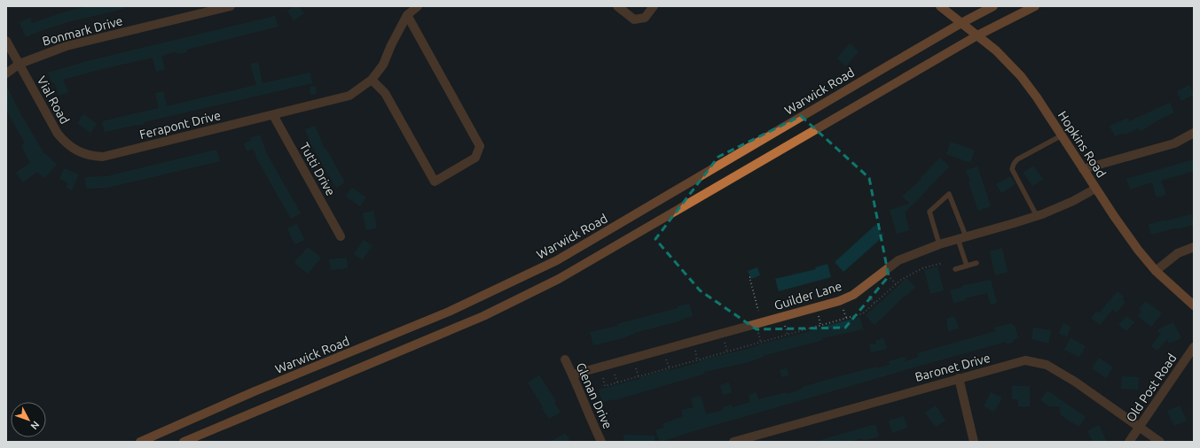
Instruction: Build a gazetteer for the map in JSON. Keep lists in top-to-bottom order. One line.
{"streets":{"main road":["Warwick Road","Hopkins Road"],"street":["Bonmark Drive","Vial Road","Ferapont Drive","Tutti Drive","Guilder Lane","Baronet Drive","Old Post Road","Glenan Drive"]},"crossings":[["Bonmark Drive","Vial Road"],["Warwick Road","Hopkins Road"],["Vial Road","Ferapont Drive"],["Ferapont Drive","Tutti Drive"],["Hopkins Road","Guilder Lane"],["Guilder Lane","Glenan Drive"],["Baronet Drive","Old Post Road"]],"north":"bottom right"}
